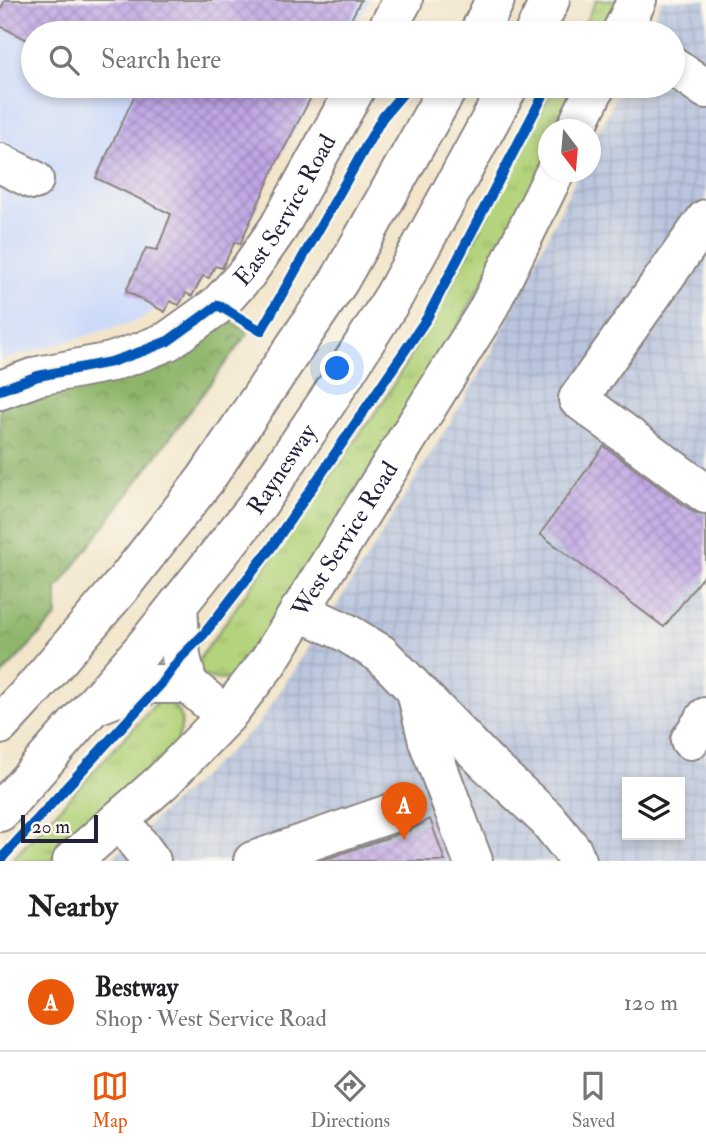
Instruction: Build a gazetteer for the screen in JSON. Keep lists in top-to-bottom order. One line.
{"streets":{"main road":["East Service Road","Raynesway","West Service Road"]},"scale_bar":"20 m","north":"bottom","page":{"search":"Search here","pins":"A","scale":"20 m","heading":"Nearby","list":[{"mark":"A","name":"Bestway","note":"Shop · West Service Road","value":"120 m"}],"nav":["Map","Directions","Saved"]}}
